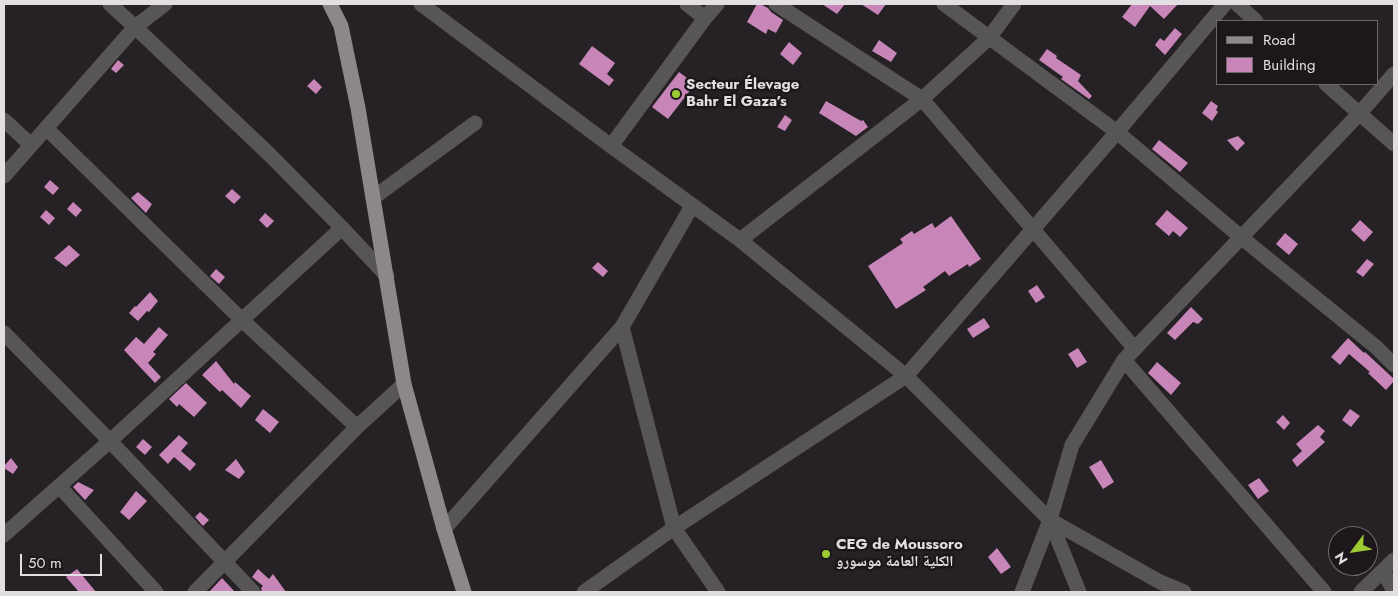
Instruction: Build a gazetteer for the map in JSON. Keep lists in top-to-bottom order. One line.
{"places":["Secteur Élevage Bahr El Gaza’s","CEG de Moussoro الكلية العامة موسورو"],"legend":["Road","Building"],"scale_bar":"50 m","north":"bottom left"}
